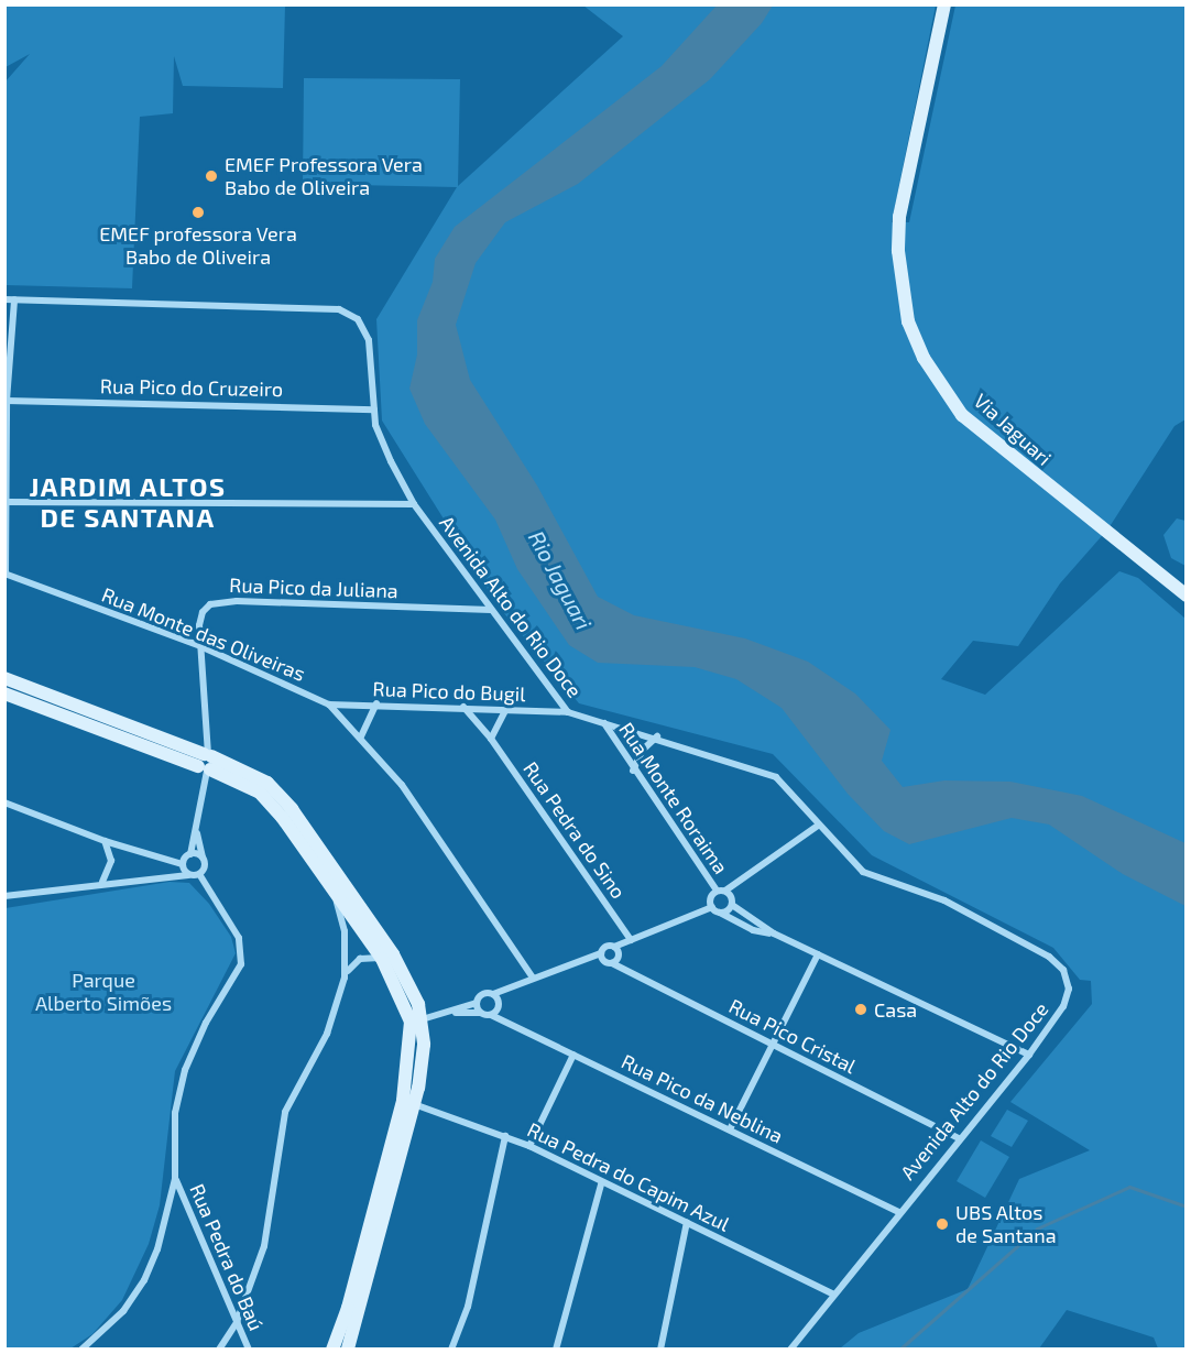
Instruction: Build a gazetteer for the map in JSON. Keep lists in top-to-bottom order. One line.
{"streets":{"street":["Rua Pico do Cruzeiro","Via Jaguari","Rua Pico da Juliana","Avenida Alto do Rio Doce","Rua Monte das Oliveiras","Rua Pico do Bugil","Rua Monte Roraima","Rua Pedra do Sino","Rua Pico Cristal","Rua Pico da Neblina","Rua Pedra do Capim Azul","Rua Pedra do Baú"]},"crossings":[["Rua Pico do Cruzeiro","Avenida Alto do Rio Doce"],["Rua Pico da Juliana","Avenida Alto do Rio Doce"],["Rua Pico da Juliana","Rua Monte das Oliveiras"],["Avenida Alto do Rio Doce","Rua Pico do Bugil"],["Avenida Alto do Rio Doce","Rua Monte Roraima"],["Avenida Alto do Rio Doce","Rua Pico Cristal"],["Avenida Alto do Rio Doce","Rua Pico da Neblina"],["Avenida Alto do Rio Doce","Rua Pedra do Capim Azul"],["Rua Monte das Oliveiras","Rua Pico do Bugil"],["Rua Pico do Bugil","Rua Pedra do Sino"]],"districts":["JARDIM ALTOS DE SANTANA"],"water":["Rio Jaguari"],"parks":["Parque Alberto Simões"],"places":["EMEF Professora Vera Babo de Oliveira","EMEF professora Vera Babo de Oliveira","Casa","UBS Altos de Santana"]}
